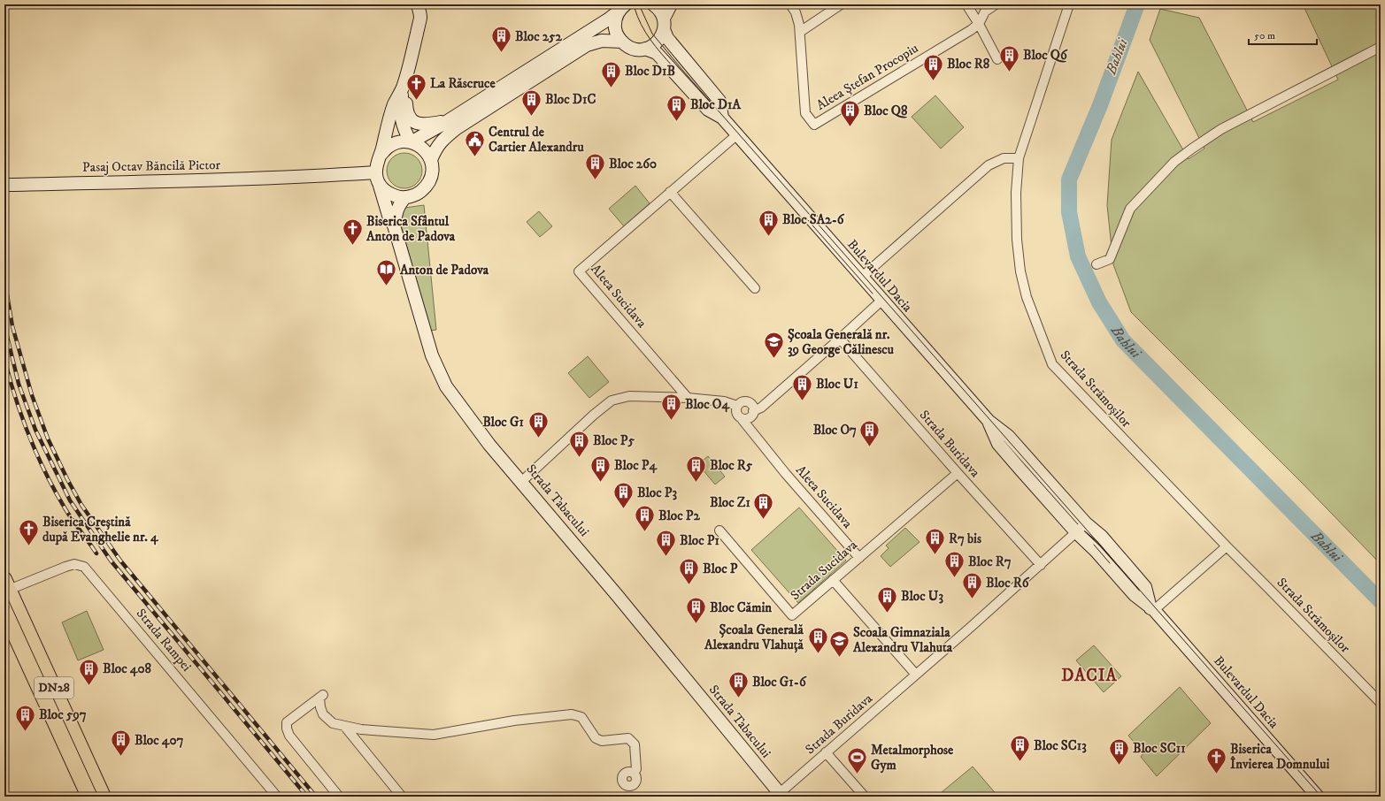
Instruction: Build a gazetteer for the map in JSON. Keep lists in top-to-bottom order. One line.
{"streets":{"main road":["DN28"],"street":["Aleea Ștefan Procopiu","Pasaj Octav Băncilă Pictor","Bulevardul Dacia","Aleea Sucidava","Strada Strămoșilor","Strada Buridava","Strada Tabacului","Strada Sucidava","Strada Rampei"]},"crossings":[["Pasaj Octav Băncilă Pictor","Strada Tabacului"],["Bulevardul Dacia","Aleea Sucidava"],["Bulevardul Dacia","Strada Buridava"],["Aleea Sucidava","Strada Sucidava"],["Strada Buridava","Strada Tabacului"],["Strada Buridava","Strada Sucidava"],["Strada Rampei","DN28"]],"districts":["DACIA"],"water":["Bahlui"],"places":{"building":["Bloc 252","Bloc Q6","Bloc R8","Bloc D1B","Bloc D1C","Bloc D1A","Bloc Q8","Bloc 260","Bloc SA2-6","Bloc U1","Bloc O4","Bloc G1","Bloc O7","Bloc P5","Bloc P4","Bloc R5","Bloc P3","Bloc Z1","Bloc P2","R7 bis","Bloc P1","Bloc R7","Bloc P","Bloc R6","Bloc U3","Bloc Cămin","Școala Generală Alexandru Vlahuță","Bloc 408","Bloc G1-6","Bloc 597","Bloc 407","Bloc SC13","Bloc SC11"],"church":["La Răscruce","Biserica Sfântul Anton de Padova","Biserica Creștină după Evanghelie nr. 4","Biserica Învierea Domnului"],"public building":["Centrul de Cartier Alexandru"],"library":["Anton de Padova"],"school or university":["Școala Generală nr. 39 George Călinescu","Scoala Gimnaziala Alexandru Vlahuta"],"sports":["Metalmorphose Gym"]},"scale_bar":"50 m"}
